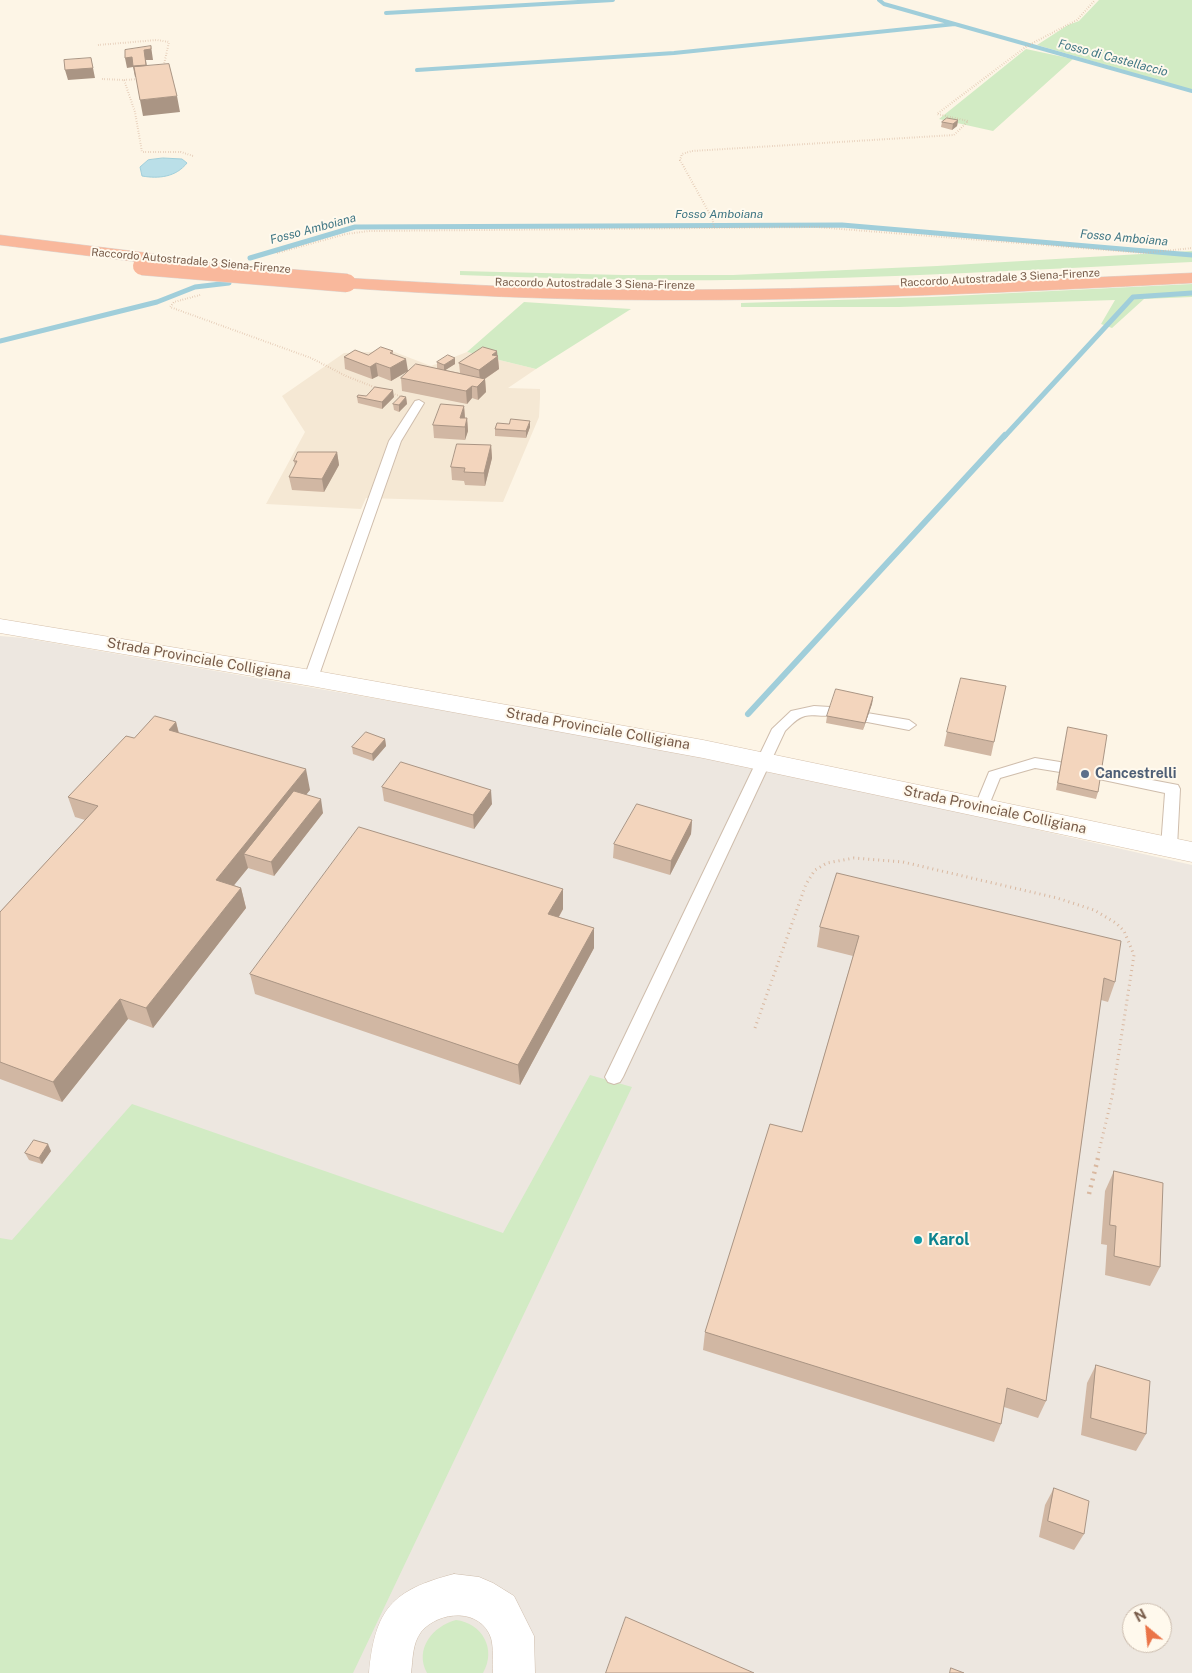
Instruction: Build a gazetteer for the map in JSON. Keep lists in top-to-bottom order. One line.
{"streets":{"highway":["Raccordo Autostradale 3 Siena-Firenze"],"main road":["Strada Provinciale Colligiana"]},"water":["Fosso di Castellaccio","Fosso Amboiana"],"places":["Cancestrelli","Karol"],"north":"top left"}
